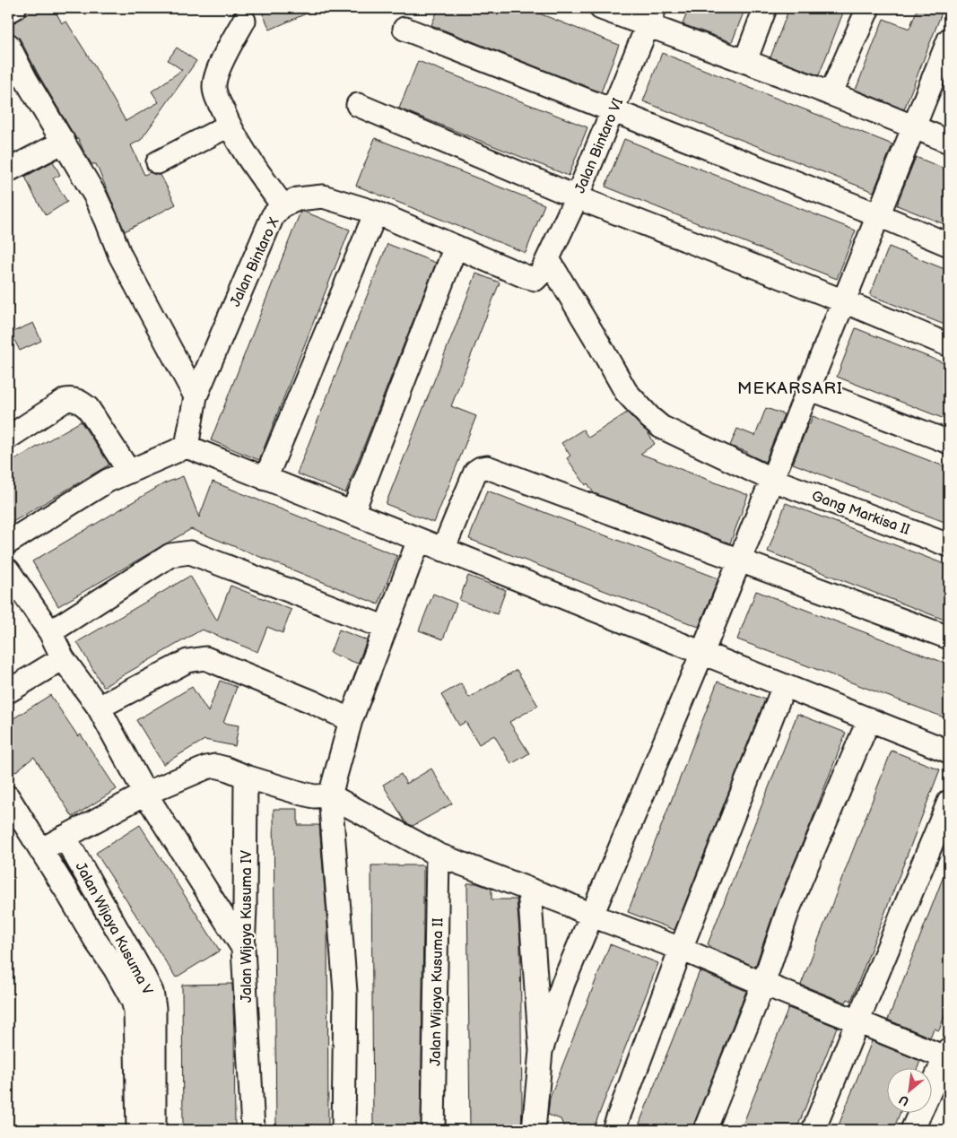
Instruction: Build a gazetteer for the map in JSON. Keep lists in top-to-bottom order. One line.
{"streets":{"street":["Jalan Bintaro VI","Jalan Bintaro X","Gang Markisa II","Jalan Wijaya Kusuma IV","Jalan Wijaya Kusuma V","Jalan Wijaya Kusuma II"]},"crossings":[["Jalan Bintaro VI","Jalan Bintaro X"],["Jalan Bintaro VI","Gang Markisa II"]],"districts":["MEKARSARI"],"north":"bottom left"}
